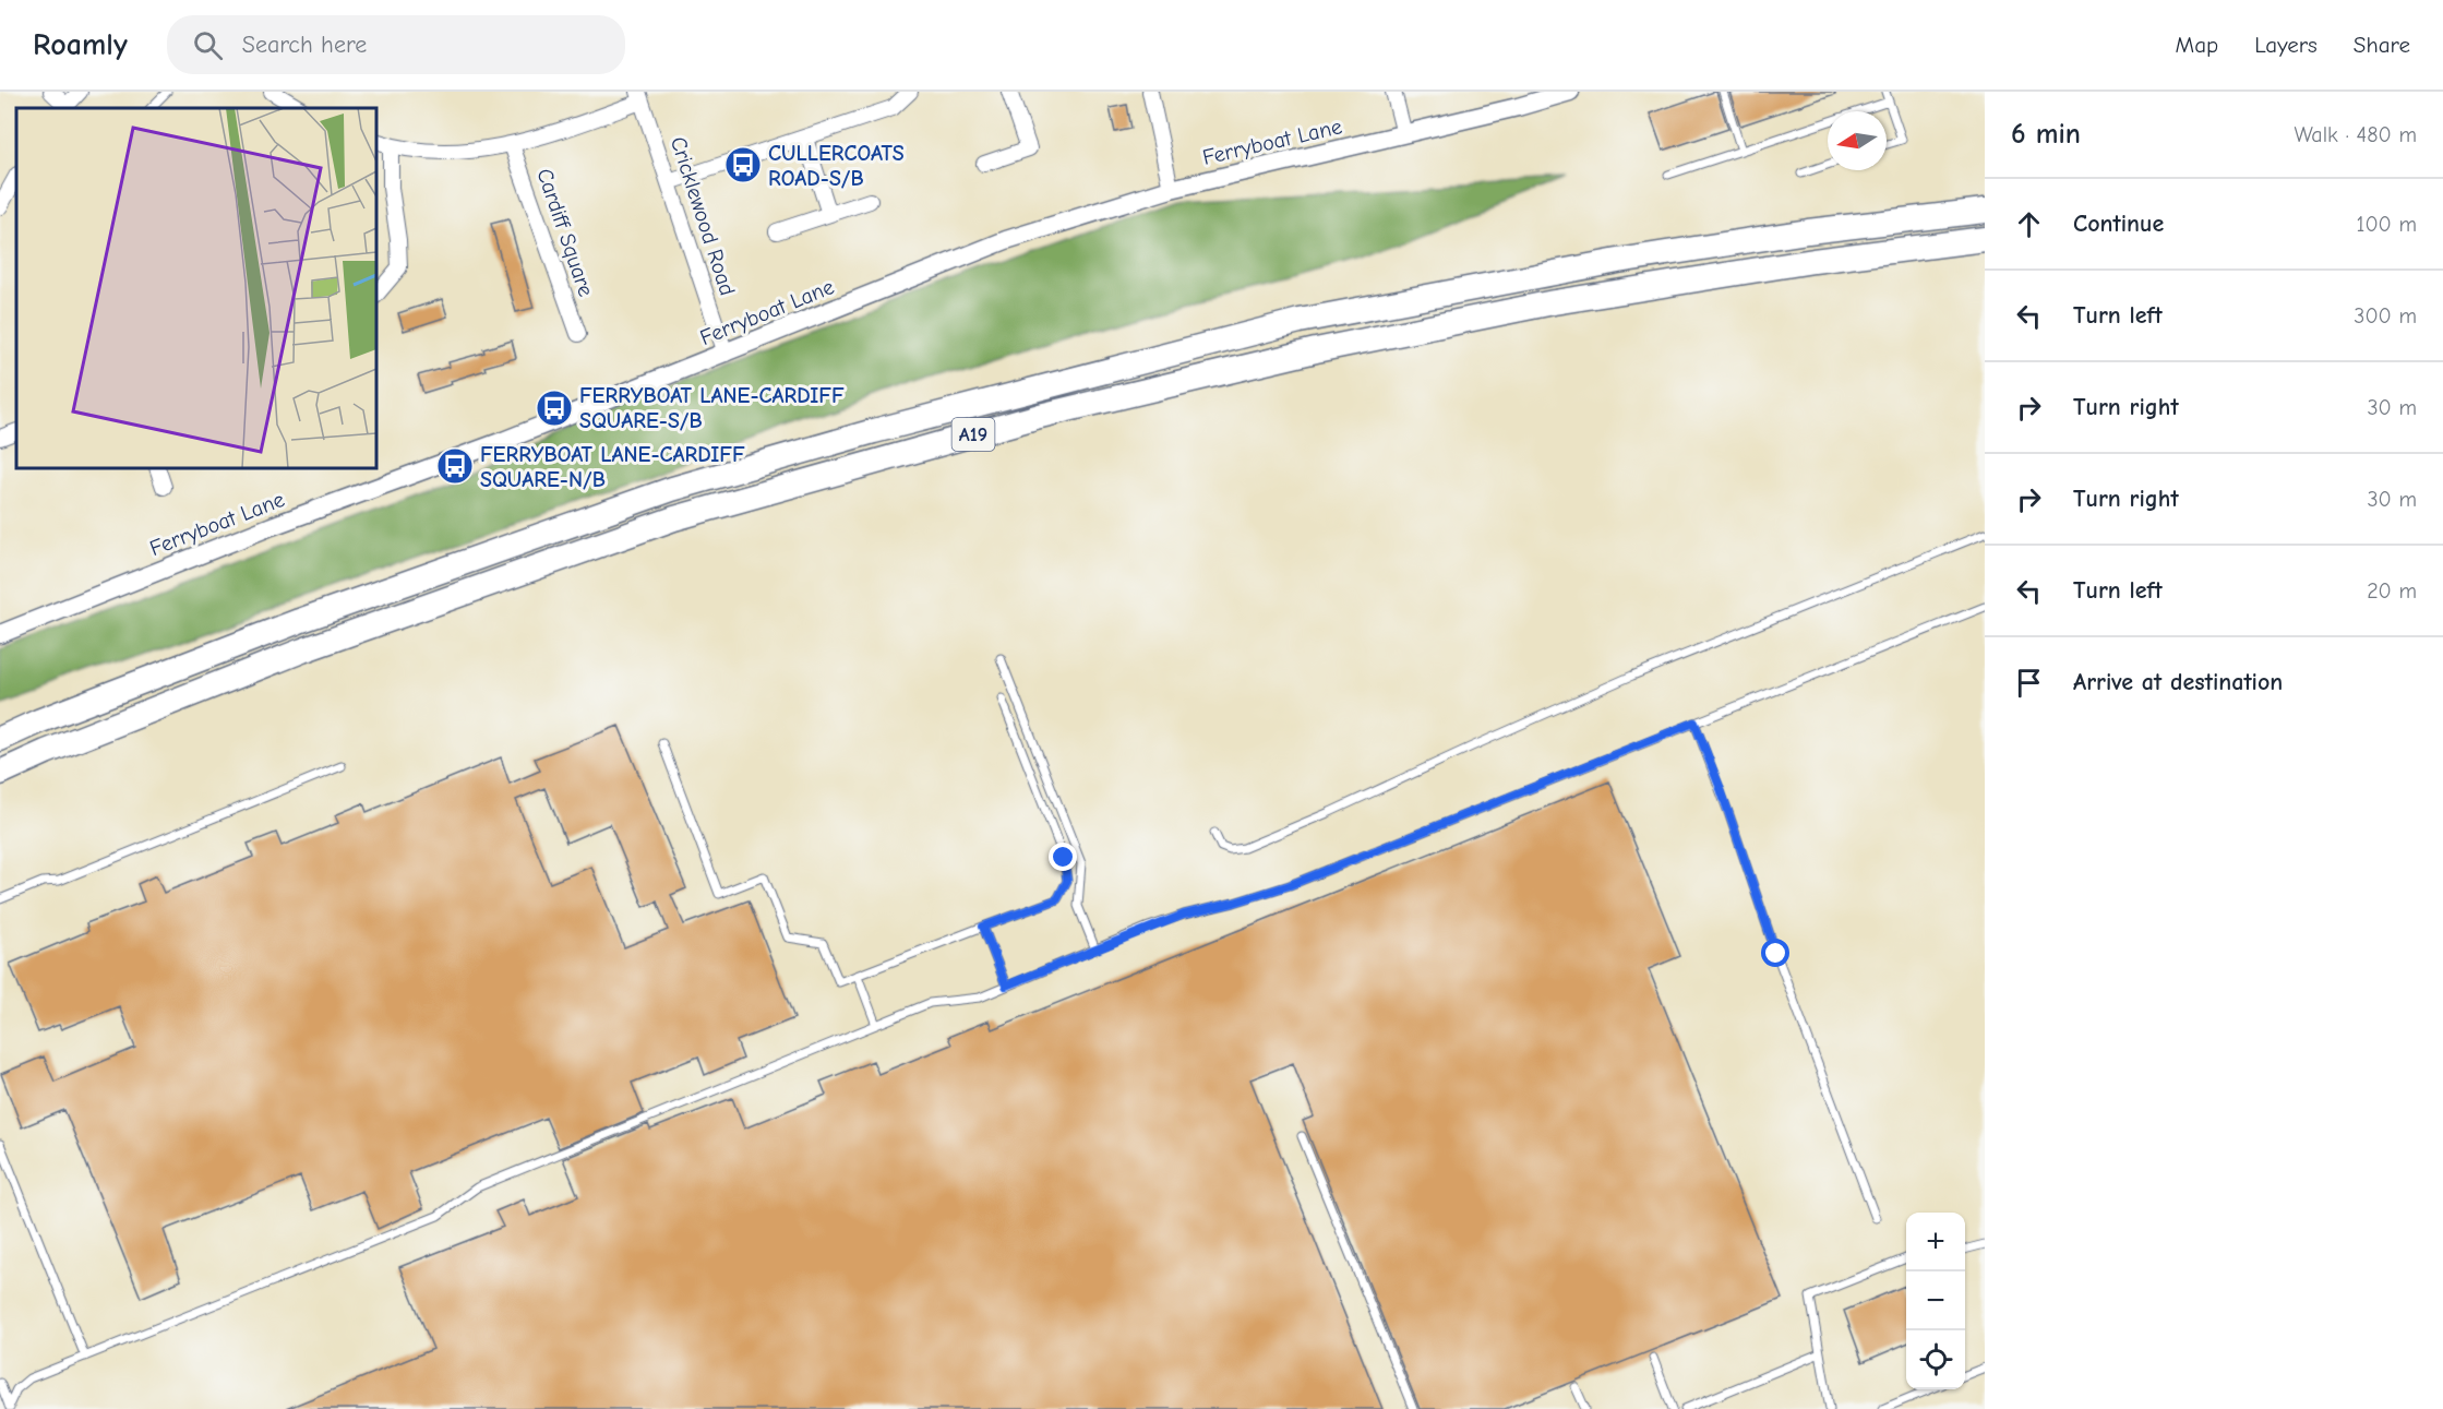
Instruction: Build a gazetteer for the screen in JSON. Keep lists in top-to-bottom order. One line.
{"streets":{"highway":["A19"],"street":["Ferryboat Lane","Cricklewood Road","Cardiff Square"]},"crossings":[["Ferryboat Lane","Cricklewood Road"]],"places":{"bus stop":["CULLERCOATS ROAD-S/B","FERRYBOAT LANE-CARDIFF SQUARE-S/B","FERRYBOAT LANE-CARDIFF SQUARE-N/B"]},"north":"left","page":{"header":"Roamly","search":"Search here","nav":["Map","Layers","Share"],"heading":["6 min","Walk · 480 m"],"list":[["Continue","100 m"],["Turn left","300 m"],["Turn right","30 m"],["Turn right","30 m"],["Turn left","20 m"],"Arrive at destination"],"map_buttons":["+","−"]}}
